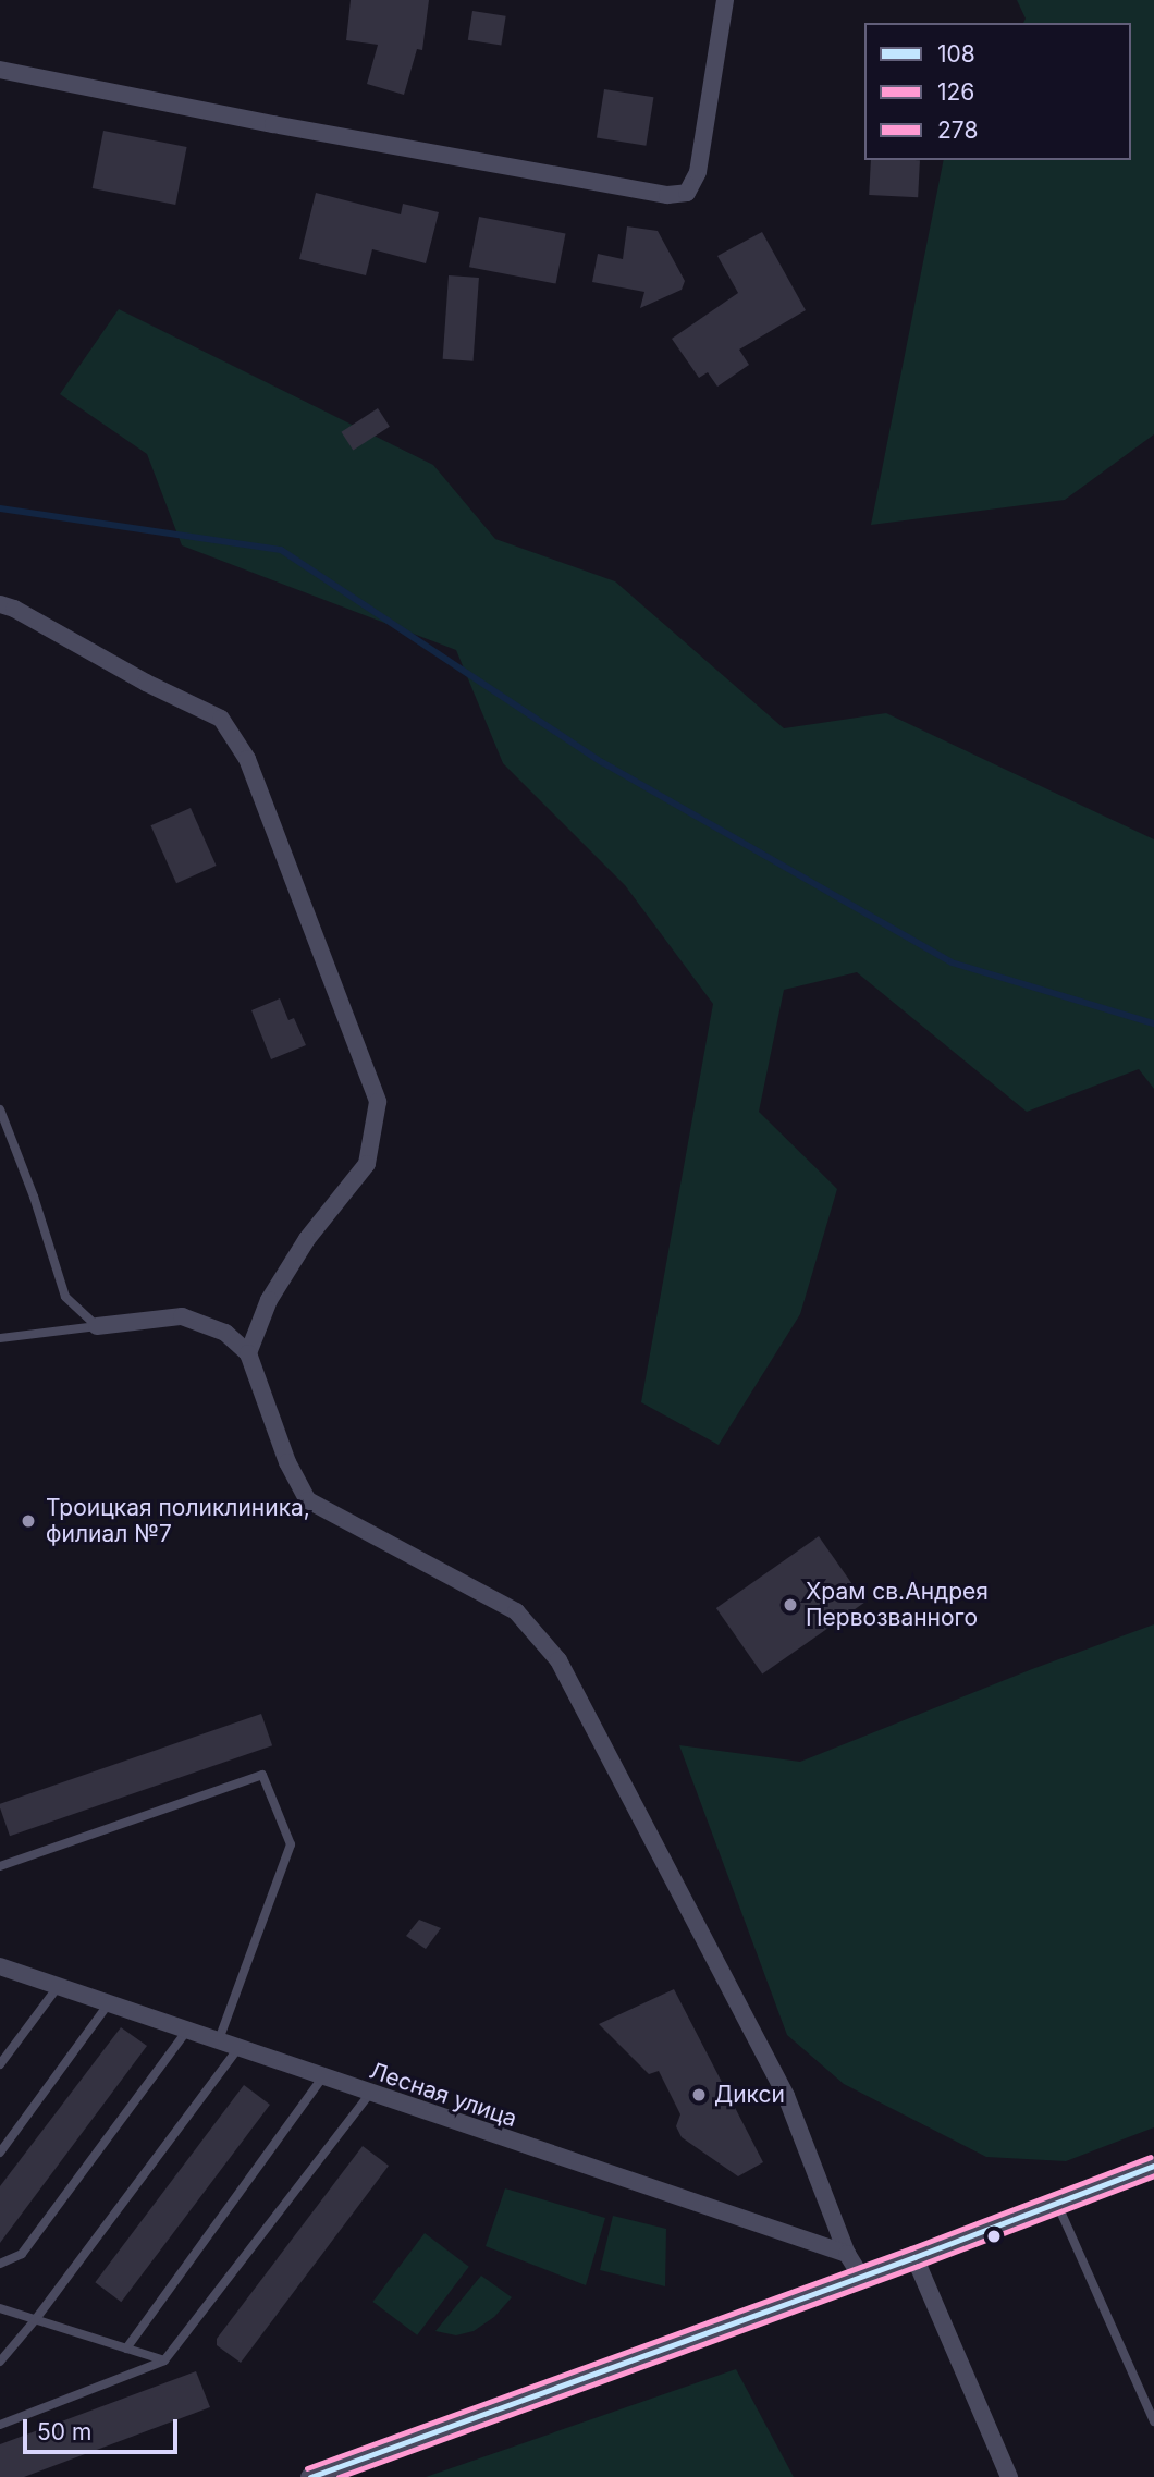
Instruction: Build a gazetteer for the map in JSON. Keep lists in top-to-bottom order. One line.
{"streets":{"street":["Лесная улица"]},"places":["Троицкая поликлиника, филиал №7","Храм св.Андрея Первозванного","Дикси"],"lines":["transit line 278","transit line 108","transit line 126"],"legend":["108","126","278"],"scale_bar":"50 m"}
